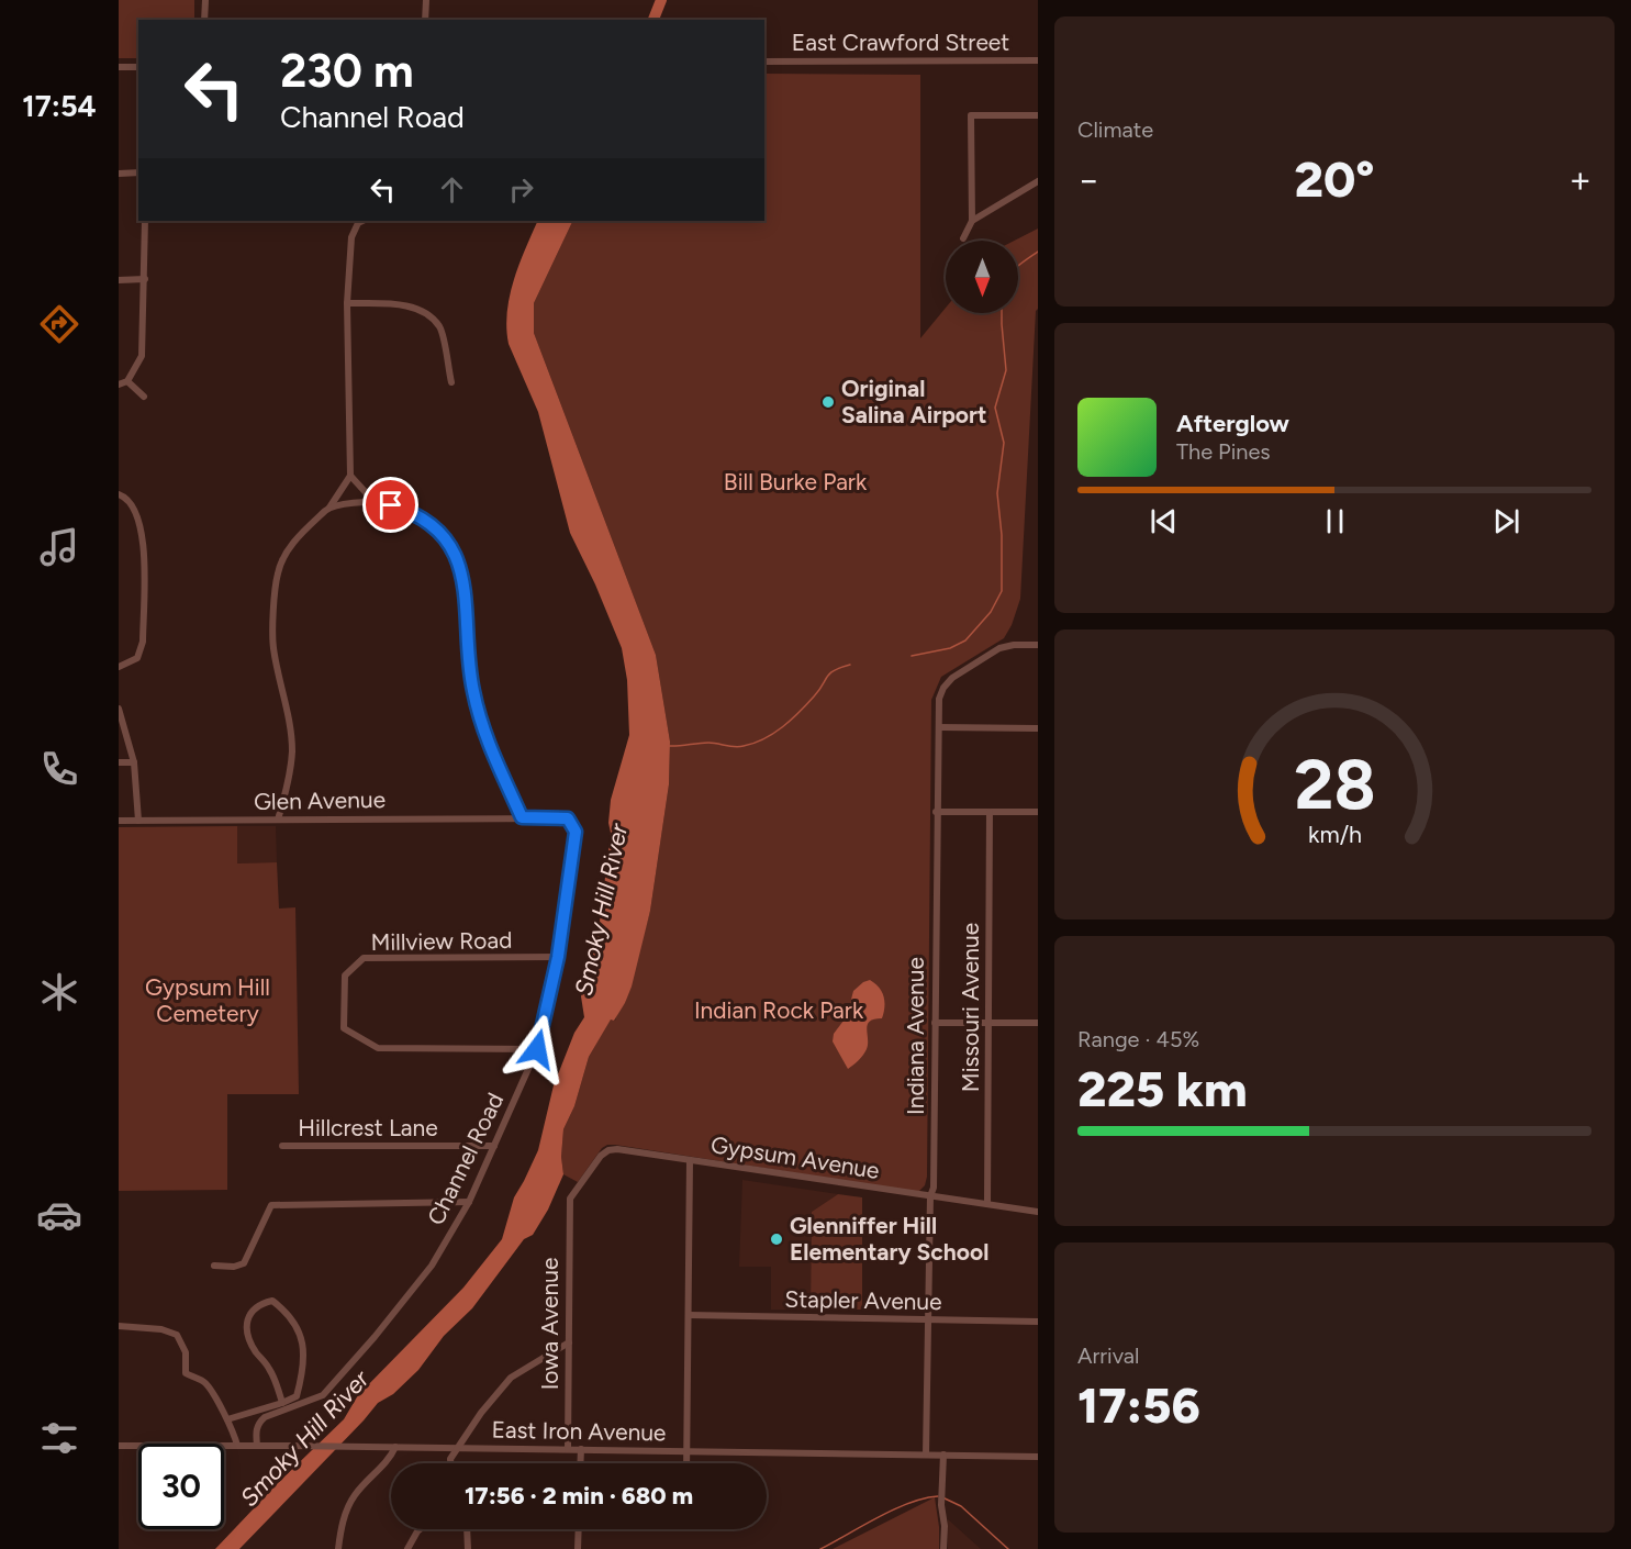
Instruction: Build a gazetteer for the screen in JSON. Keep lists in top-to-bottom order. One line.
{"streets":{"street":["East Crawford Street","Glen Avenue","Millview Road","Missouri Avenue","Indiana Avenue","Hillcrest Lane","Gypsum Avenue","Channel Road","Stapler Avenue","Iowa Avenue","East Iron Avenue"]},"crossings":[["Glen Avenue","Channel Road"],["Millview Road","Channel Road"],["Missouri Avenue","Gypsum Avenue"],["Indiana Avenue","Gypsum Avenue"],["Indiana Avenue","Stapler Avenue"],["Indiana Avenue","East Iron Avenue"],["Hillcrest Lane","Channel Road"],["Gypsum Avenue","Iowa Avenue"],["Channel Road","East Iron Avenue"],["Iowa Avenue","East Iron Avenue"]],"water":["Smoky Hill River"],"parks":["Bill Burke Park","Gypsum Hill Cemetery","Indian Rock Park"],"places":["Original Salina Airport","Glenniffer Hill Elementary School"],"north":"bottom","page":{"tabs":"17:54","tile":["Climate",["Range · 45%","225 km"],["Arrival","17:56"]],"turn":["230 m","Channel Road"],"heat":["−","20°","+"],"song":["Afterglow","The Pines"],"limit":"30","trip":"17:56 · 2 min · 680 m","gauge":["28","km/h"]}}
